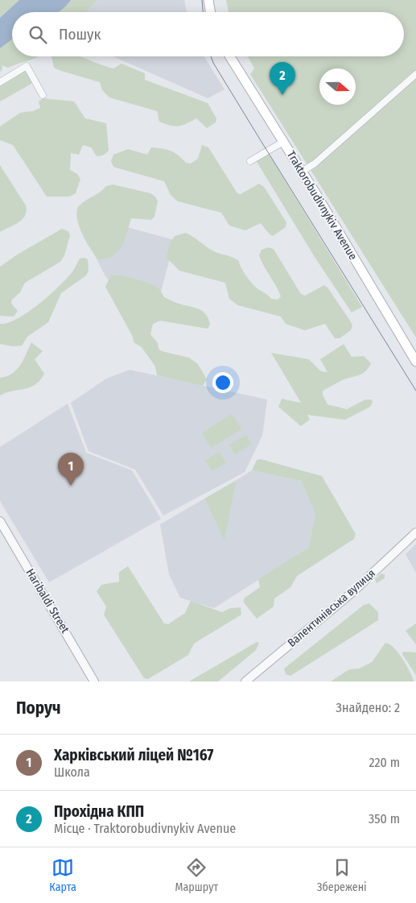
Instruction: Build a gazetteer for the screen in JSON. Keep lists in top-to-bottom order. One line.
{"streets":{"main road":["Traktorobudivnykiv Avenue"],"street":["Haribaldi Street","Валентинівська вулиця"]},"north":"right","page":{"search":"Пошук","pins":["2","1"],"heading":["Поруч","Знайдено: 2"],"list":[{"mark":"1","name":"Харківський ліцей №167","note":"Школа","value":"220 m"},{"mark":"2","name":"Прохідна КПП","note":"Місце · Traktorobudivnykiv Avenue","value":"350 m"}],"nav":["Карта","Маршрут","Збережені"]}}
